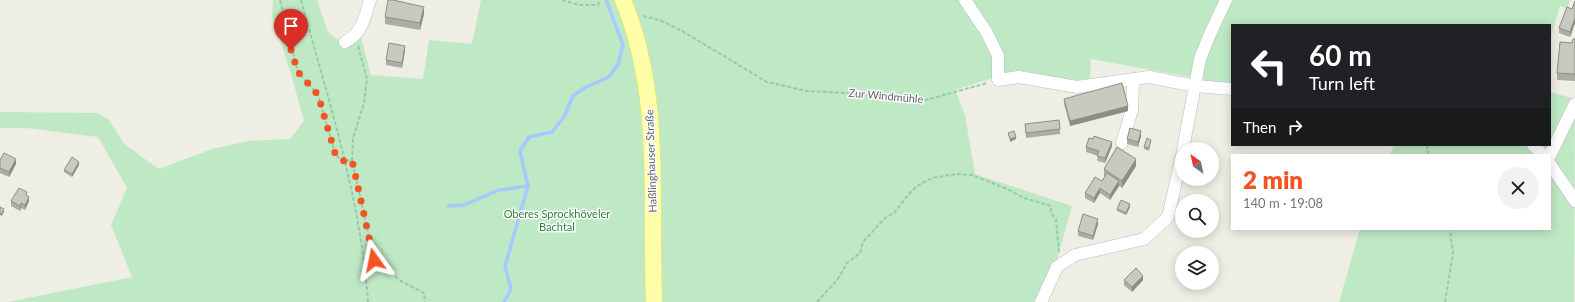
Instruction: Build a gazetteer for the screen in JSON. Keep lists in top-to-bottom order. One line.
{"streets":{"main road":["Haßlinghauser Straße"],"path":["Zur Windmühle"]},"crossings":[["Zur Windmühle","Haßlinghauser Straße"]],"parks":["Oberes Sprockhöveler Bachtal"],"north":"top left","page":{"turn":["60 m","Turn left"],"then":"Then","heading":["2 min","140 m · 19:08"]}}
